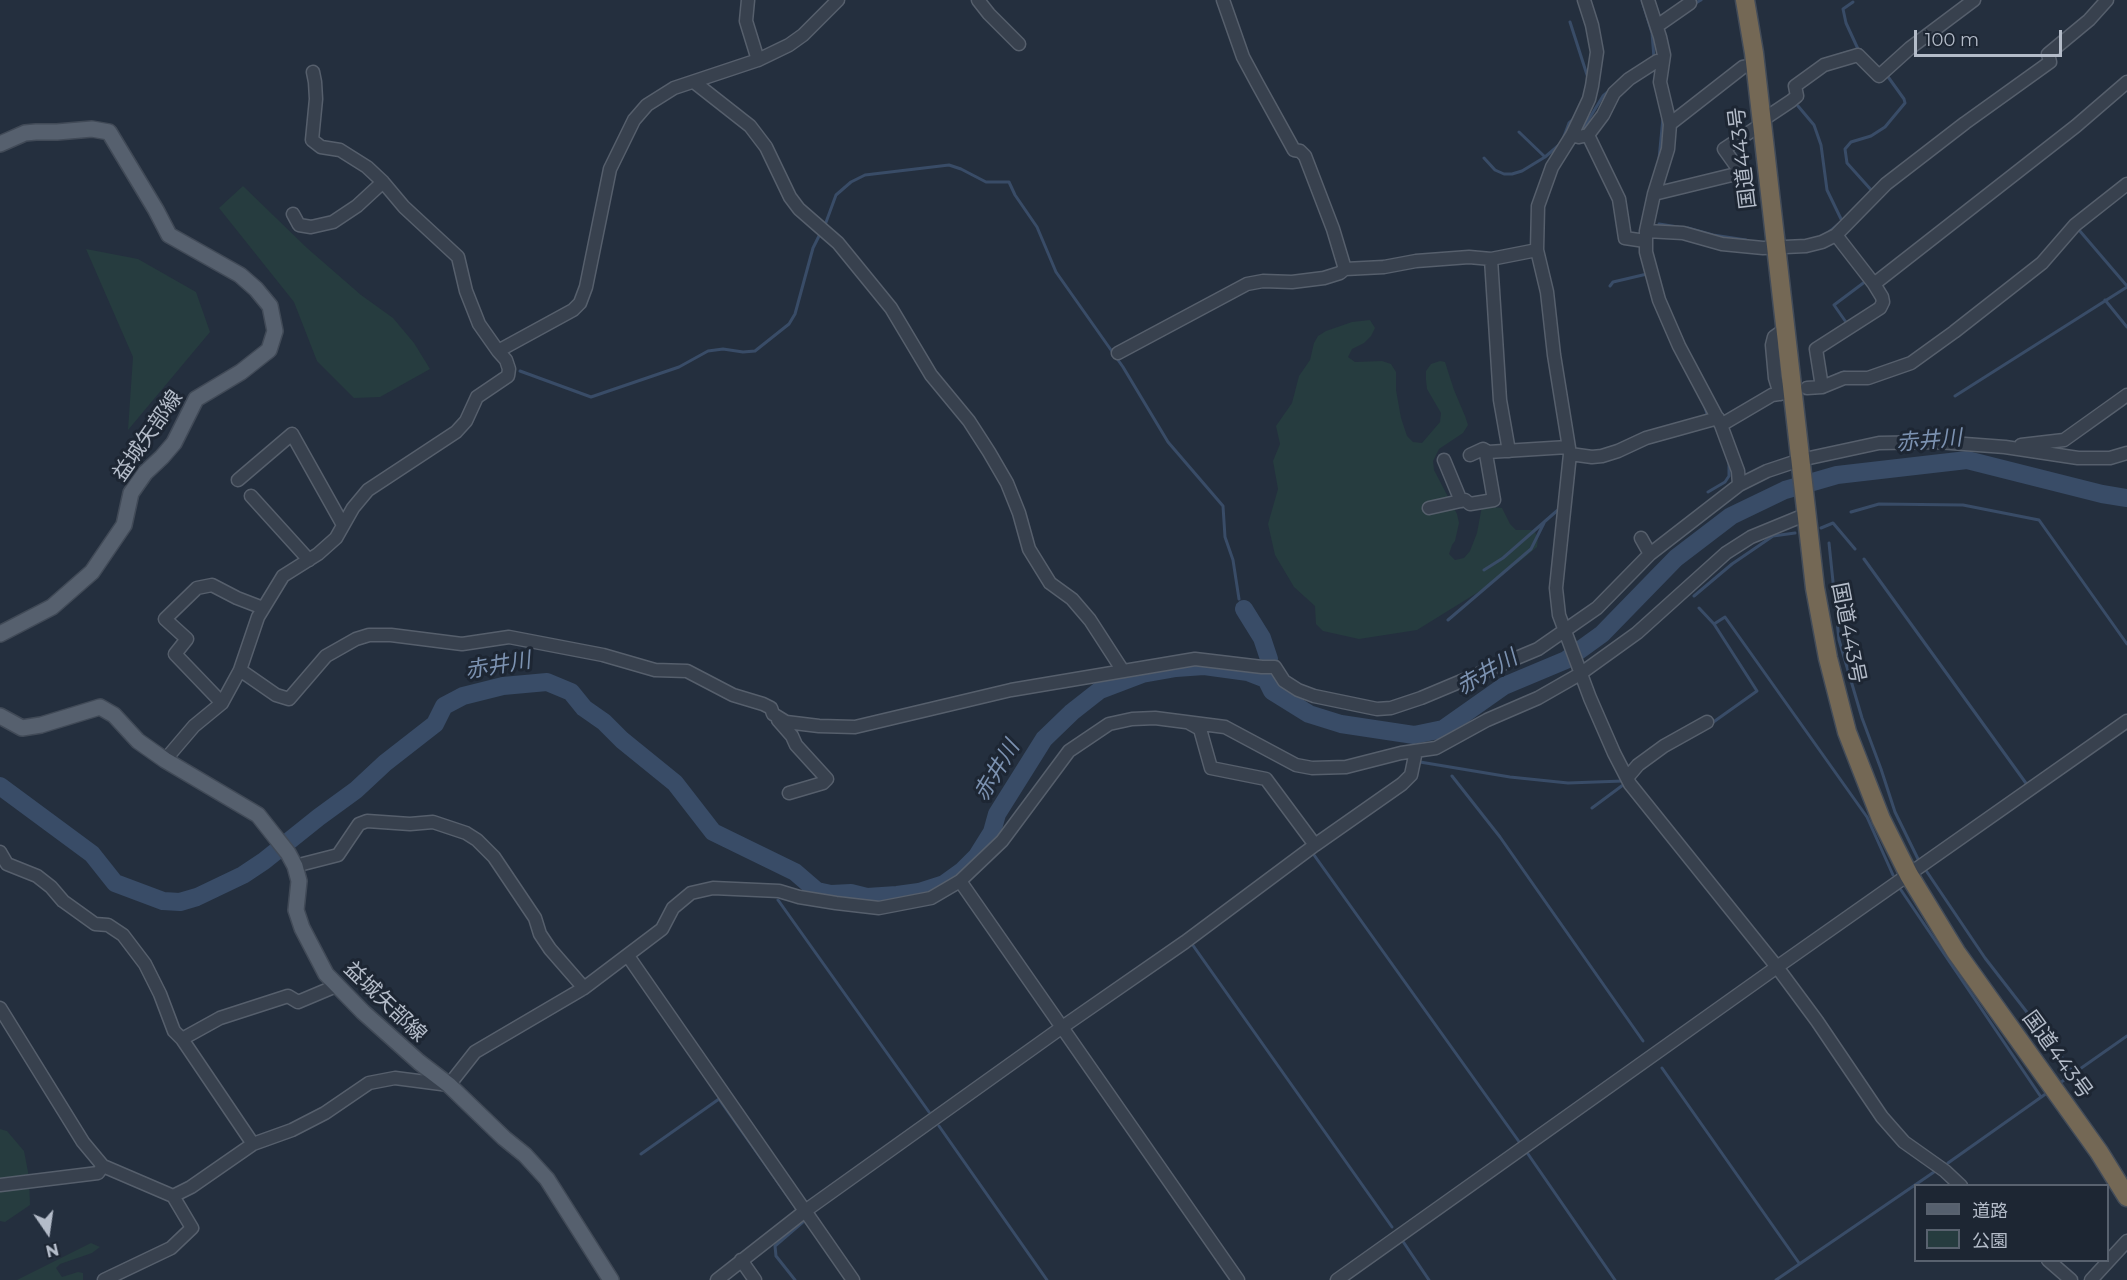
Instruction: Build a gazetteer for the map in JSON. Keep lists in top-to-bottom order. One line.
{"streets":{"highway":["国道443号"],"main road":["益城矢部線"]},"water":["赤井川"],"legend":["道路","公園"],"scale_bar":"100 m","north":"bottom"}
